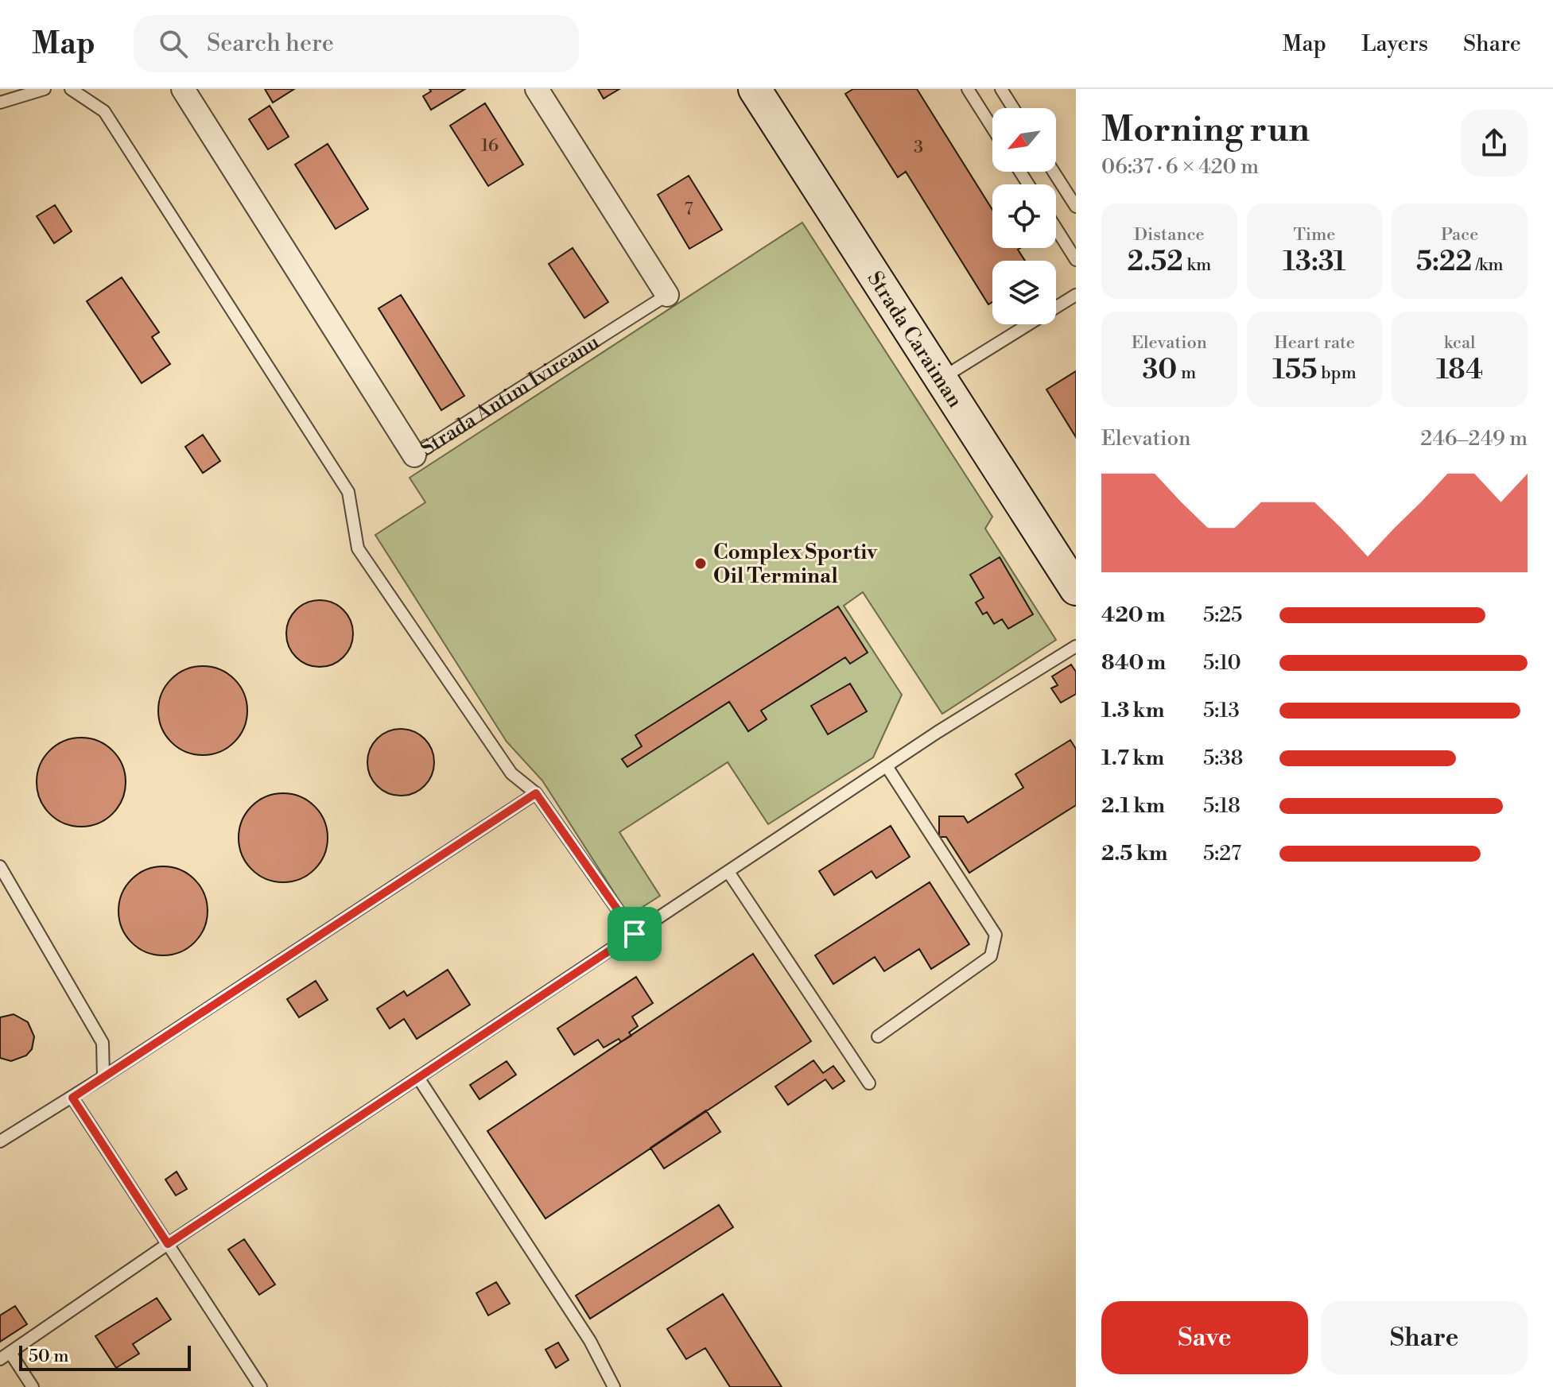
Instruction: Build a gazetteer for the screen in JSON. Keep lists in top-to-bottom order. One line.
{"streets":{"street":["Strada Caraiman","Strada Antim Ivireanu"]},"places":["Complex Sportiv Oil Terminal"],"house_numbers":["16","3","7"],"scale_bar":"50 m","north":"bottom left","page":{"header":"Map","search":"Search here","nav":["Map","Layers","Share"],"heading":["Morning run","06:37 · 6 × 420 m"],"stats":[["Distance","2.52 km"],["Time","13:31"],["Pace","5:22 /km"],["Elevation","30 m"],["Heart rate","155 bpm"],["kcal","184"]],"chart":["Elevation","246–249 m"],"list":[{"name":"420 m","note":"5:25"},{"name":"840 m","note":"5:10"},{"name":"1.3 km","note":"5:13"},{"name":"1.7 km","note":"5:38"},{"name":"2.1 km","note":"5:18"},{"name":"2.5 km","note":"5:27"}],"buttons":["Save","Share"],"scale":"50 m"}}
